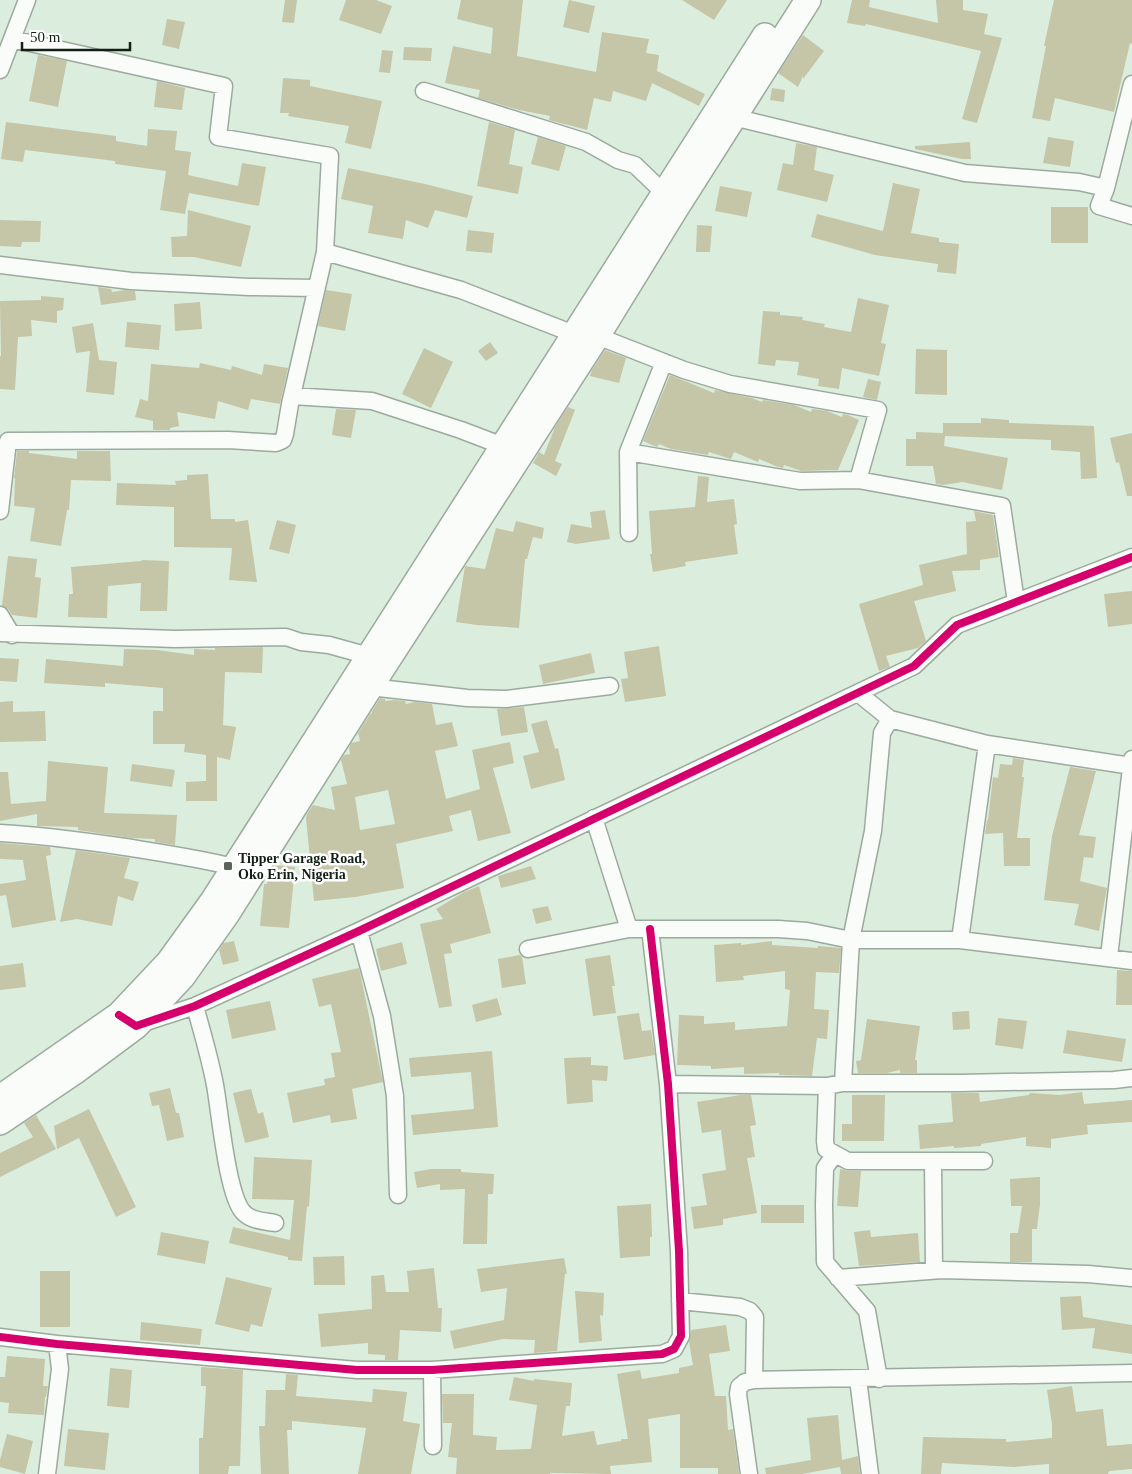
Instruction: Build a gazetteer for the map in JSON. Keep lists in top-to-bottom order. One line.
{"places":{"transit":["Tipper Garage Road, Oko Erin, Nigeria"]},"scale_bar":"50 m"}
